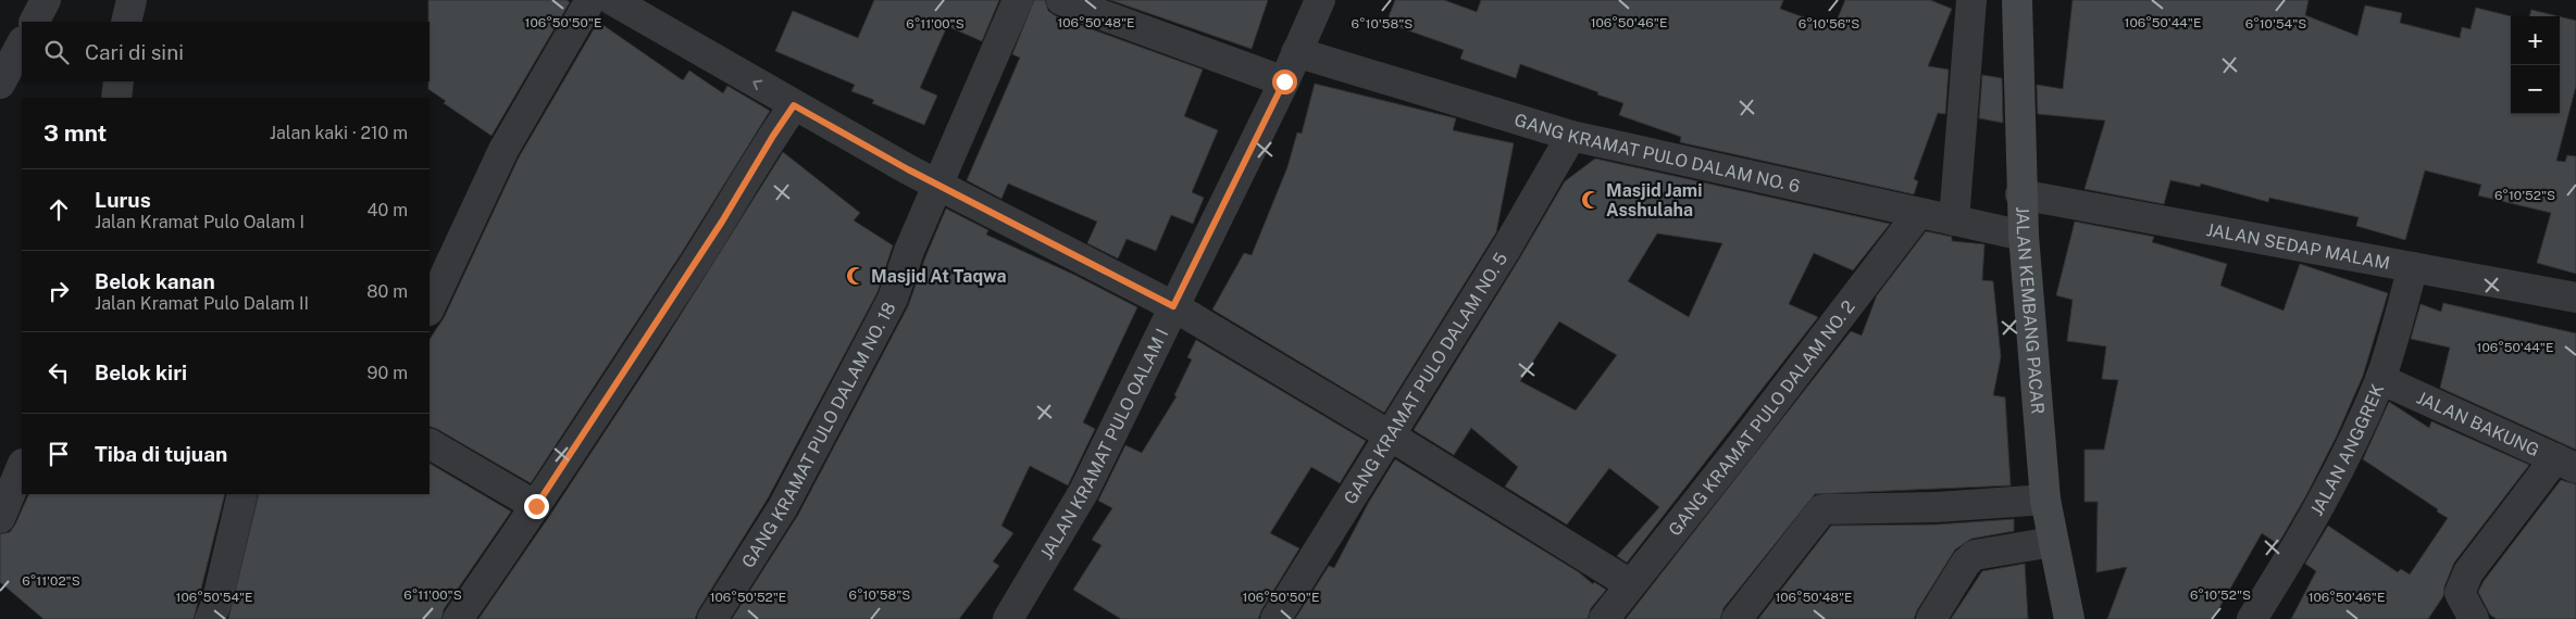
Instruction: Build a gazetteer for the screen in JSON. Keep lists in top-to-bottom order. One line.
{"streets":{"street":["GANG KRAMAT PULO DALAM NO. 6","JALAN SEDAP MALAM","JALAN KEMBANG PACAR","GANG KRAMAT PULO DALAM NO. 5","GANG KRAMAT PULO DALAM NO. 2","JALAN BAKUNG","GANG KRAMAT PULO DALAM NO. 18","JALAN KRAMAT PULO OALAM I","JALAN ANGGREK"]},"crossings":[["GANG KRAMAT PULO DALAM NO. 6","JALAN KEMBANG PACAR"],["GANG KRAMAT PULO DALAM NO. 6","GANG KRAMAT PULO DALAM NO. 5"],["GANG KRAMAT PULO DALAM NO. 6","GANG KRAMAT PULO DALAM NO. 2"],["GANG KRAMAT PULO DALAM NO. 6","JALAN KRAMAT PULO OALAM I"],["JALAN SEDAP MALAM","JALAN KEMBANG PACAR"],["JALAN SEDAP MALAM","JALAN ANGGREK"],["JALAN BAKUNG","JALAN ANGGREK"]],"places":{"mosque":["Masjid Jami Asshulaha","Masjid At Taqwa"]},"page":{"map_buttons":["+","−"],"search":"Cari di sini","heading":["3 mnt","Jalan kaki · 210 m"],"list":[["Lurus","Jalan Kramat Pulo Oalam I","40 m"],["Belok kanan","Jalan Kramat Pulo Dalam II","80 m"],["Belok kiri","90 m"],"Tiba di tujuan"]},"coordinates":["106°50'50\"E","106°50'46\"E","106°50'48\"E","106°50'44\"E","6°11'00\"S","6°10'58\"S","6°10'56\"S","6°10'54\"S","6°10'52\"S","6°11'02\"S","106°50'54\"E","106°50'52\"E"]}
